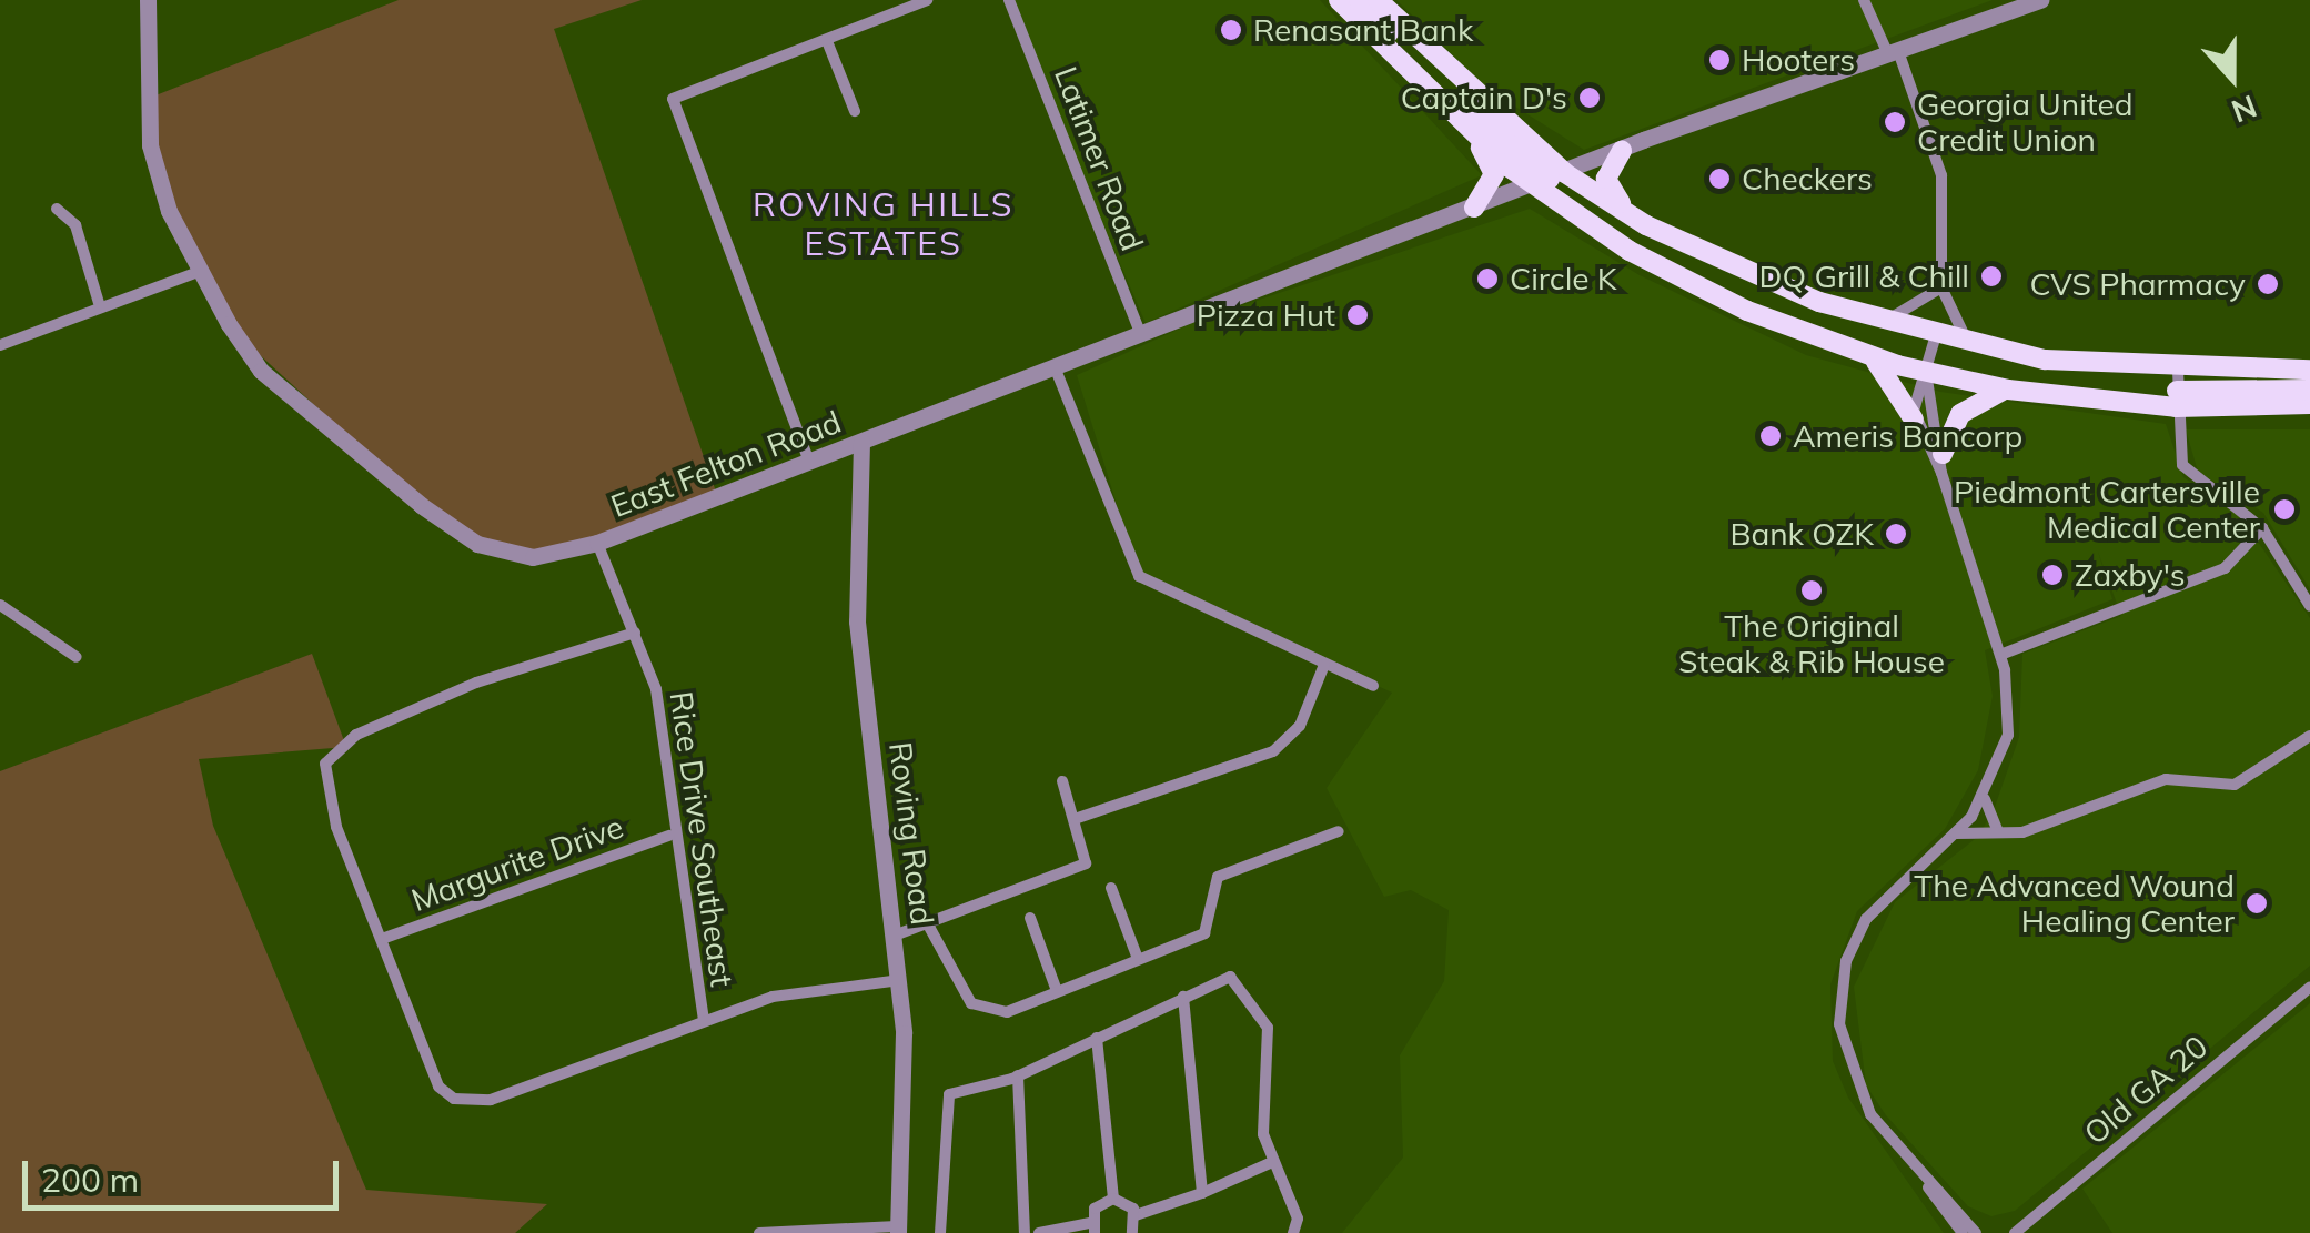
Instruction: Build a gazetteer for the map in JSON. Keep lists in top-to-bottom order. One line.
{"streets":{"street":["Latimer Road","East Felton Road","Roving Road","Rice Drive Southeast","Margurite Drive","Old GA 20"]},"crossings":[["Latimer Road","East Felton Road"],["East Felton Road","Roving Road"],["East Felton Road","Rice Drive Southeast"],["Rice Drive Southeast","Margurite Drive"]],"districts":["ROVING HILLS ESTATES"],"places":["Renasant Bank","Hooters","Captain D's","Georgia United Credit Union","Checkers","DQ Grill & Chill","Circle K","CVS Pharmacy","Pizza Hut","Ameris Bancorp","Piedmont Cartersville Medical Center","Bank OZK","Zaxby's","The Original Steak & Rib House","The Advanced Wound Healing Center"],"scale_bar":"200 m","north":"bottom"}
